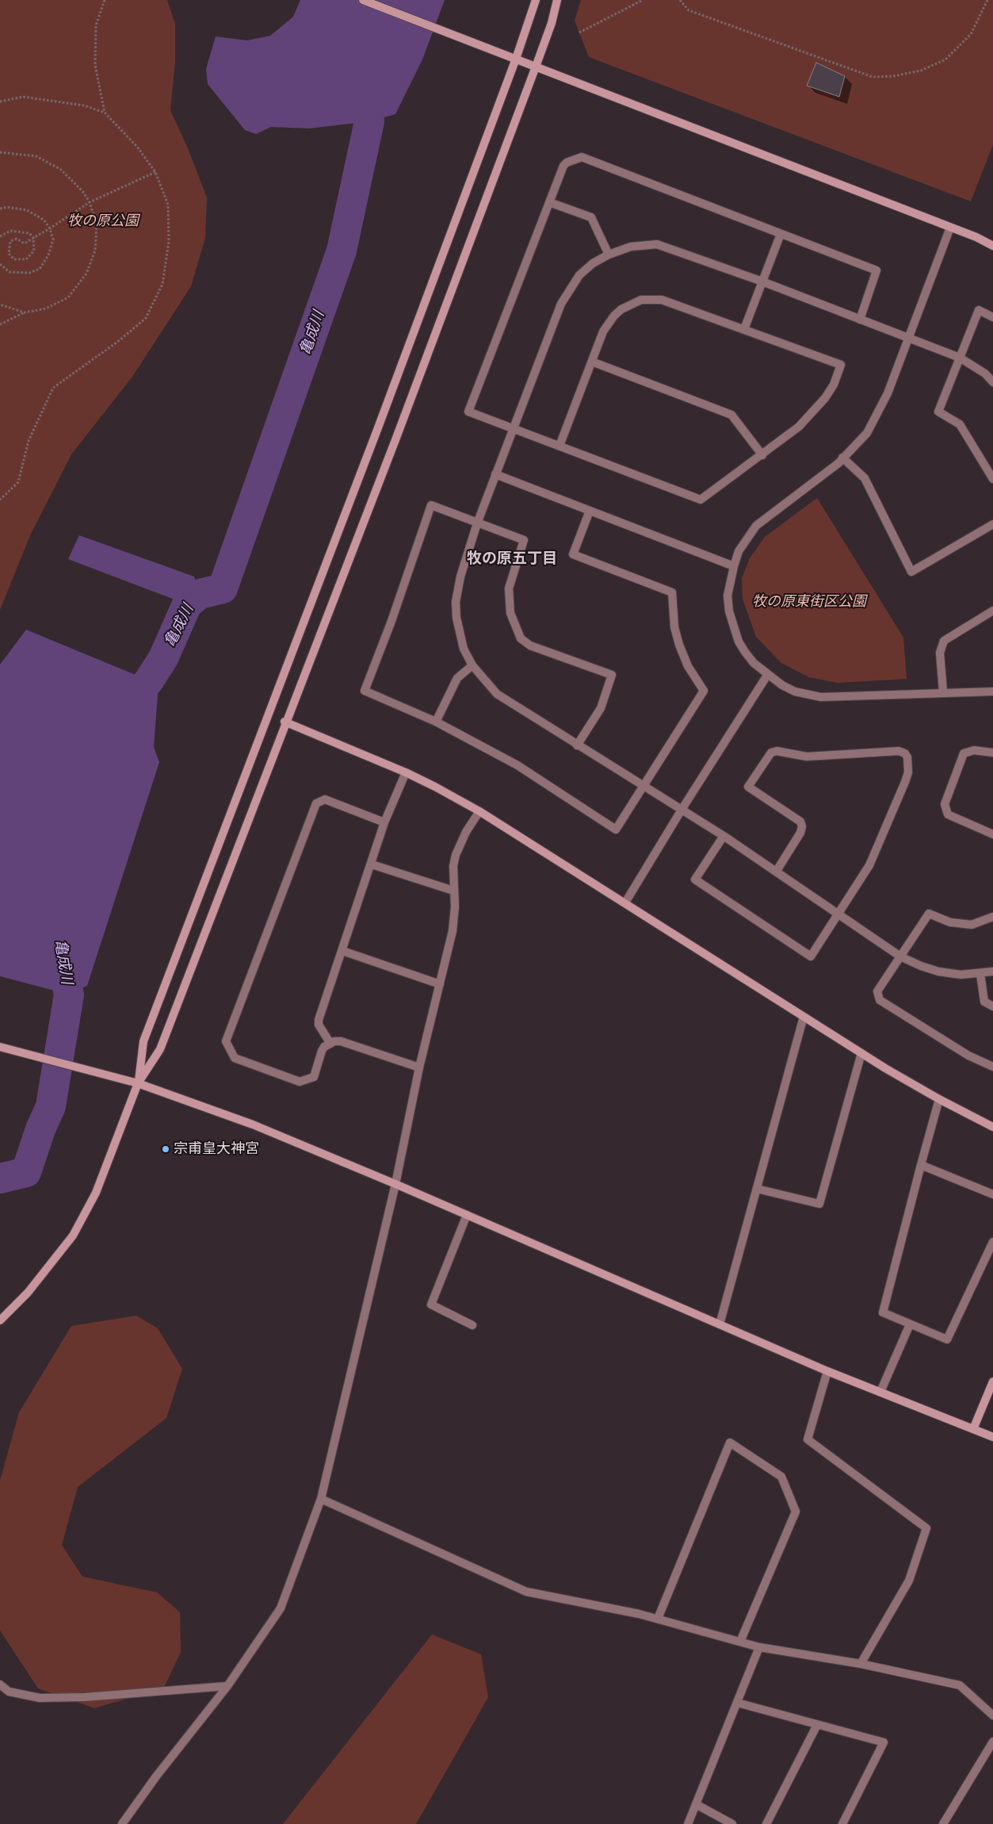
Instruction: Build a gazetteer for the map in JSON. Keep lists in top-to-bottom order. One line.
{"districts":["牧の原五丁目"],"water":["亀成川"],"parks":["牧の原公園","牧の原東街区公園"],"places":["宗甫皇大神宮"]}
